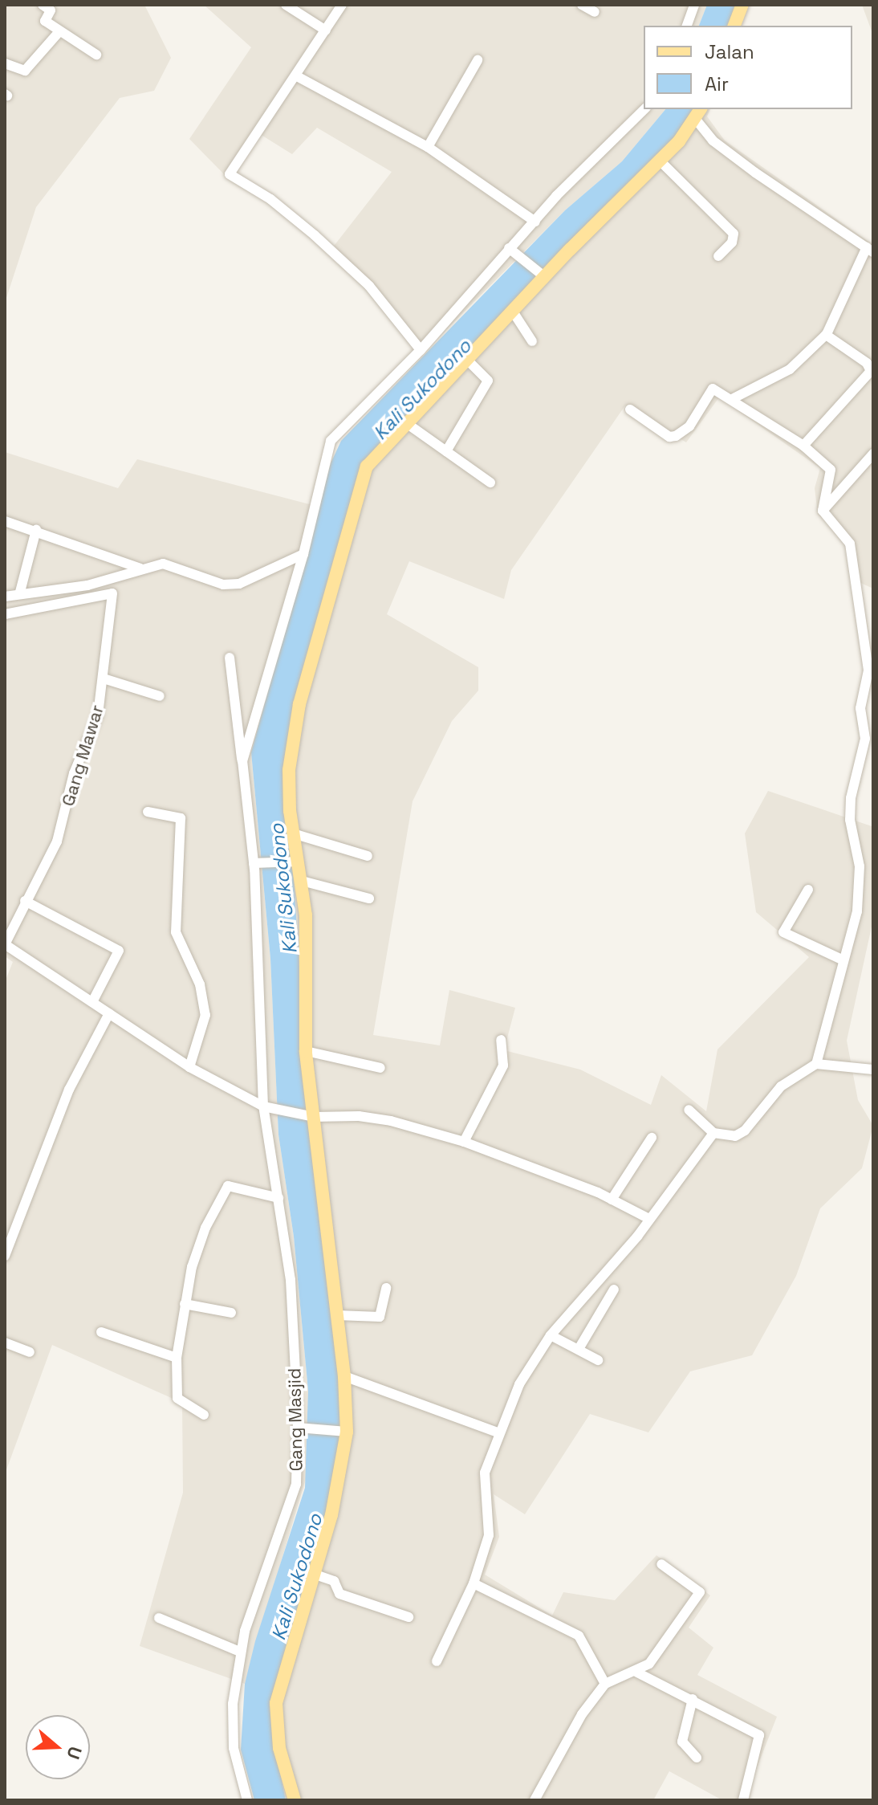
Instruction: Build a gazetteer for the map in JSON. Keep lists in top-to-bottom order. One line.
{"streets":{"street":["Gang Mawar","Gang Masjid"]},"water":["Kali Sukodono"],"legend":["Jalan","Air"],"north":"right"}
